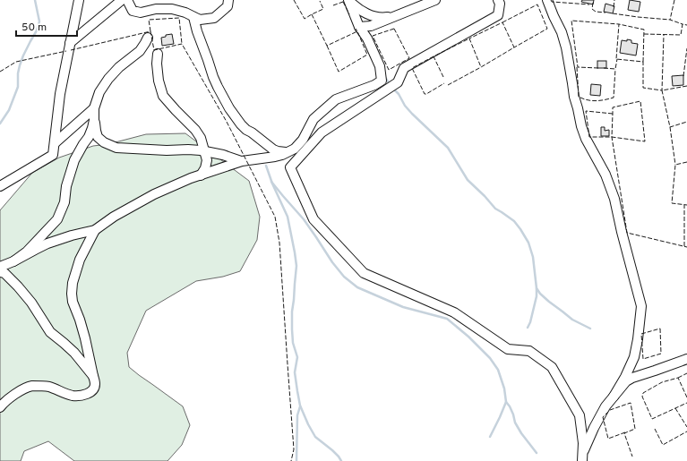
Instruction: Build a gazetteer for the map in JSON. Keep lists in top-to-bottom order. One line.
{"scale_bar":"50 m"}
